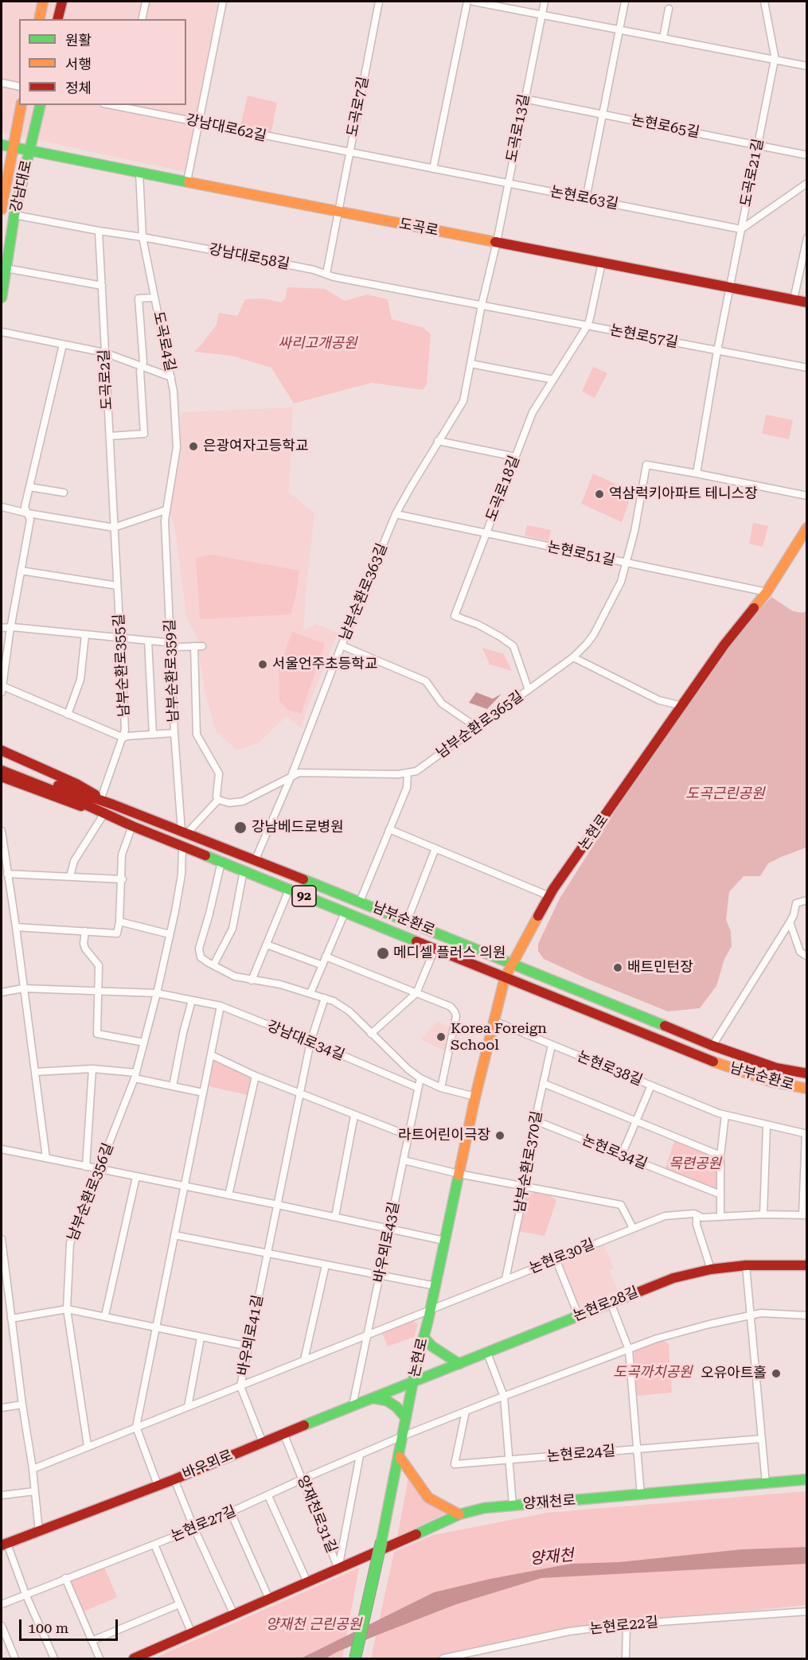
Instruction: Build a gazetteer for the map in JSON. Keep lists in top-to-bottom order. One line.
{"streets":{"main road":["강남대로","도곡로","논현로","92","남부순환로","논현로28길","바우뫼로","양재천로"],"street":["도곡로7길","논현로65길","강남대로62길","도곡로13길","도곡로21길","논현로63길","강남대로58길","논현로57길","도곡로4길","도곡로2길","도곡로18길","논현로51길","남부순환로363길","남부순환로355길","남부순환로359길","남부순환로365길","강남대로34길","논현로38길","논현로34길","남부순환로370길","남부순환로356길","바우뫼로43길","논현로30길","바우뫼로41길","논현로24길","양재천로31길","논현로27길","논현로22길"]},"crossings":[["도곡로7길","강남대로62길"],["도곡로7길","논현로63길"],["도곡로7길","도곡로"],["도곡로7길","강남대로58길"],["논현로65길","도곡로13길"],["논현로65길","도곡로21길"],["강남대로62길","논현로63길"],["도곡로13길","논현로63길"],["도곡로13길","도곡로"],["도곡로13길","강남대로58길"],["도곡로13길","논현로57길"],["도곡로13길","남부순환로363길"],["도곡로21길","논현로63길"],["도곡로21길","도곡로"],["도곡로21길","논현로57길"],["도곡로21길","남부순환로365길"],["강남대로","도곡로"],["강남대로","강남대로58길"],["도곡로","도곡로4길"],["도곡로","도곡로18길"],["강남대로58길","논현로57길"],["강남대로58길","도곡로4길"],["강남대로58길","도곡로2길"],["논현로57길","도곡로18길"],["도곡로4길","남부순환로359길"],["도곡로2길","남부순환로355길"],["도곡로18길","논현로51길"],["도곡로18길","남부순환로365길"],["논현로51길","남부순환로363길"],["논현로51길","남부순환로365길"],["논현로51길","논현로"],["남부순환로363길","남부순환로"],["남부순환로359길","남부순환로"],["논현로","남부순환로"],["논현로","논현로38길"],["논현로","논현로30길"],["논현로","논현로28길"],["논현로","바우뫼로"],["논현로","논현로27길"],["남부순환로","남부순환로356길"],["강남대로34길","남부순환로356길"],["강남대로34길","바우뫼로43길"],["강남대로34길","바우뫼로41길"],["논현로38길","남부순환로370길"],["논현로38길","논현로30길"],["논현로34길","남부순환로370길"],["남부순환로370길","논현로30길"],["남부순환로356길","논현로30길"],["바우뫼로43길","논현로30길"],["바우뫼로43길","바우뫼로"],["논현로30길","바우뫼로41길"],["논현로28길","바우뫼로"],["바우뫼로41길","바우뫼로"],["논현로24길","논현로27길"],["바우뫼로","양재천로31길"],["양재천로","양재천로31길"],["양재천로31길","논현로27길"]],"water":["양재천"],"parks":["싸리고개공원","도곡근린공원","목련공원","도곡까치공원","양재천 근린공원"],"places":["은광여자고등학교","역삼럭키아파트 테니스장","서울언주초등학교","강남베드로병원","메디셀 플러스 의원","배트민턴장","Korea Foreign School","라트어린이극장","오유아트홀"],"legend":["원활","서행","정체"],"scale_bar":"100 m"}
